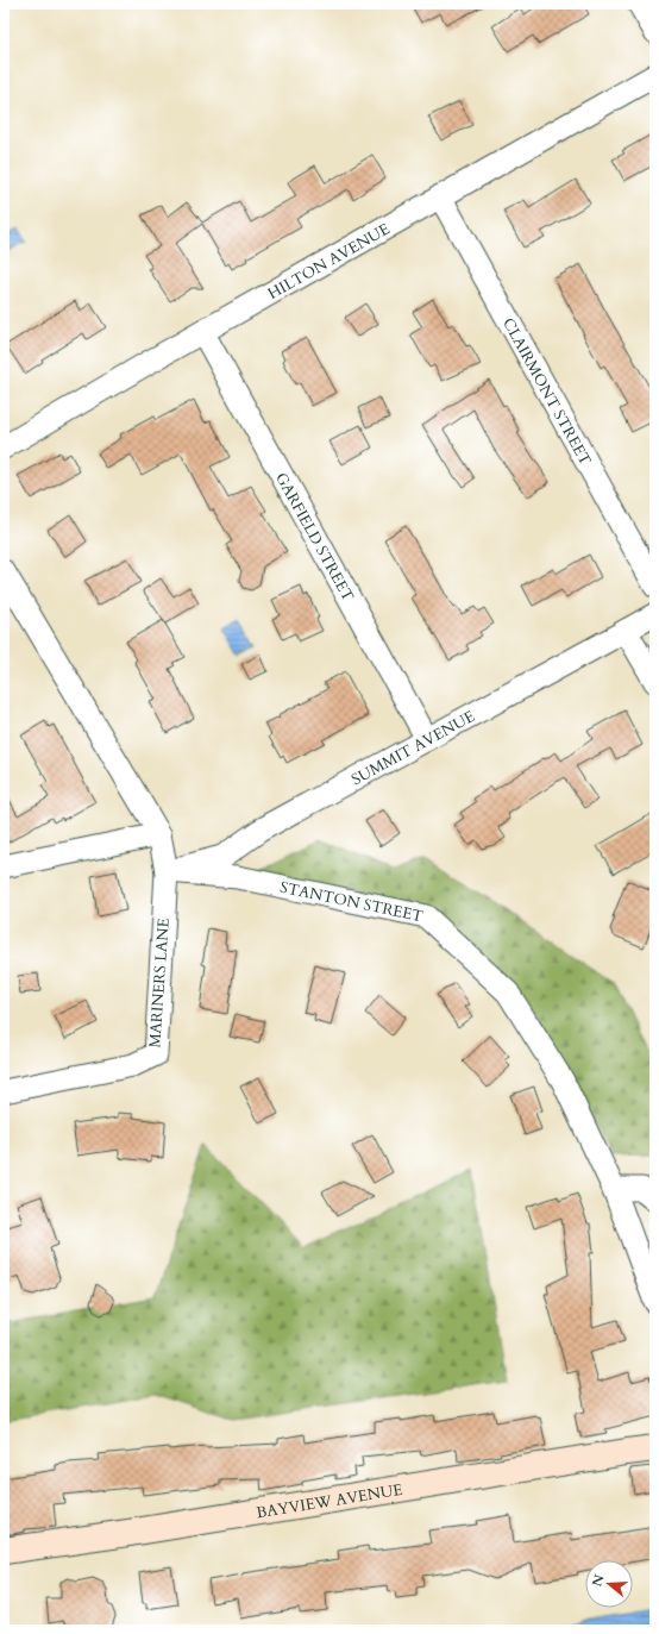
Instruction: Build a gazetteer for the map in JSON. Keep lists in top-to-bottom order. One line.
{"streets":{"main road":["BAYVIEW AVENUE"],"street":["HILTON AVENUE","CLAIRMONT STREET","GARFIELD STREET","SUMMIT AVENUE","STANTON STREET","MARINERS LANE"]},"crossings":[["HILTON AVENUE","CLAIRMONT STREET"],["HILTON AVENUE","GARFIELD STREET"],["GARFIELD STREET","SUMMIT AVENUE"],["SUMMIT AVENUE","STANTON STREET"],["SUMMIT AVENUE","MARINERS LANE"],["STANTON STREET","MARINERS LANE"]],"north":"left"}
